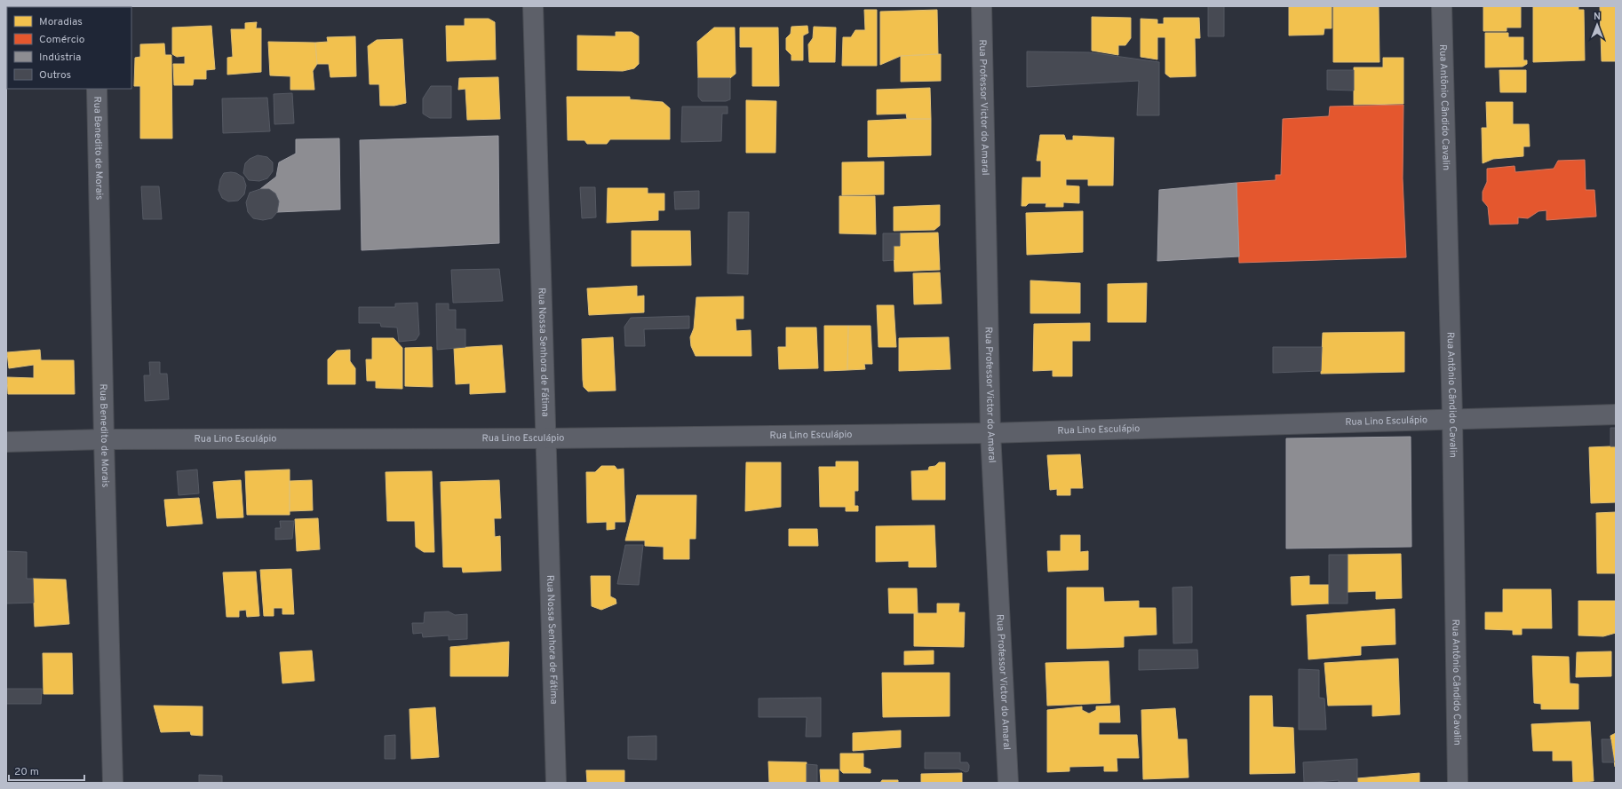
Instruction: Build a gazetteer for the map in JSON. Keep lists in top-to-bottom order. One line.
{"streets":{"street":["Rua Professor Victor do Amaral","Rua Antônio Cândido Cavalin","Rua Benedito de Morais","Rua Nossa Senhora de Fátima","Rua Lino Esculápio"]},"crossings":[["Rua Professor Victor do Amaral","Rua Lino Esculápio"],["Rua Antônio Cândido Cavalin","Rua Lino Esculápio"],["Rua Benedito de Morais","Rua Lino Esculápio"],["Rua Nossa Senhora de Fátima","Rua Lino Esculápio"]],"legend":["Moradias","Comércio","Indústria","Outros"],"scale_bar":"20 m","north":"top"}
